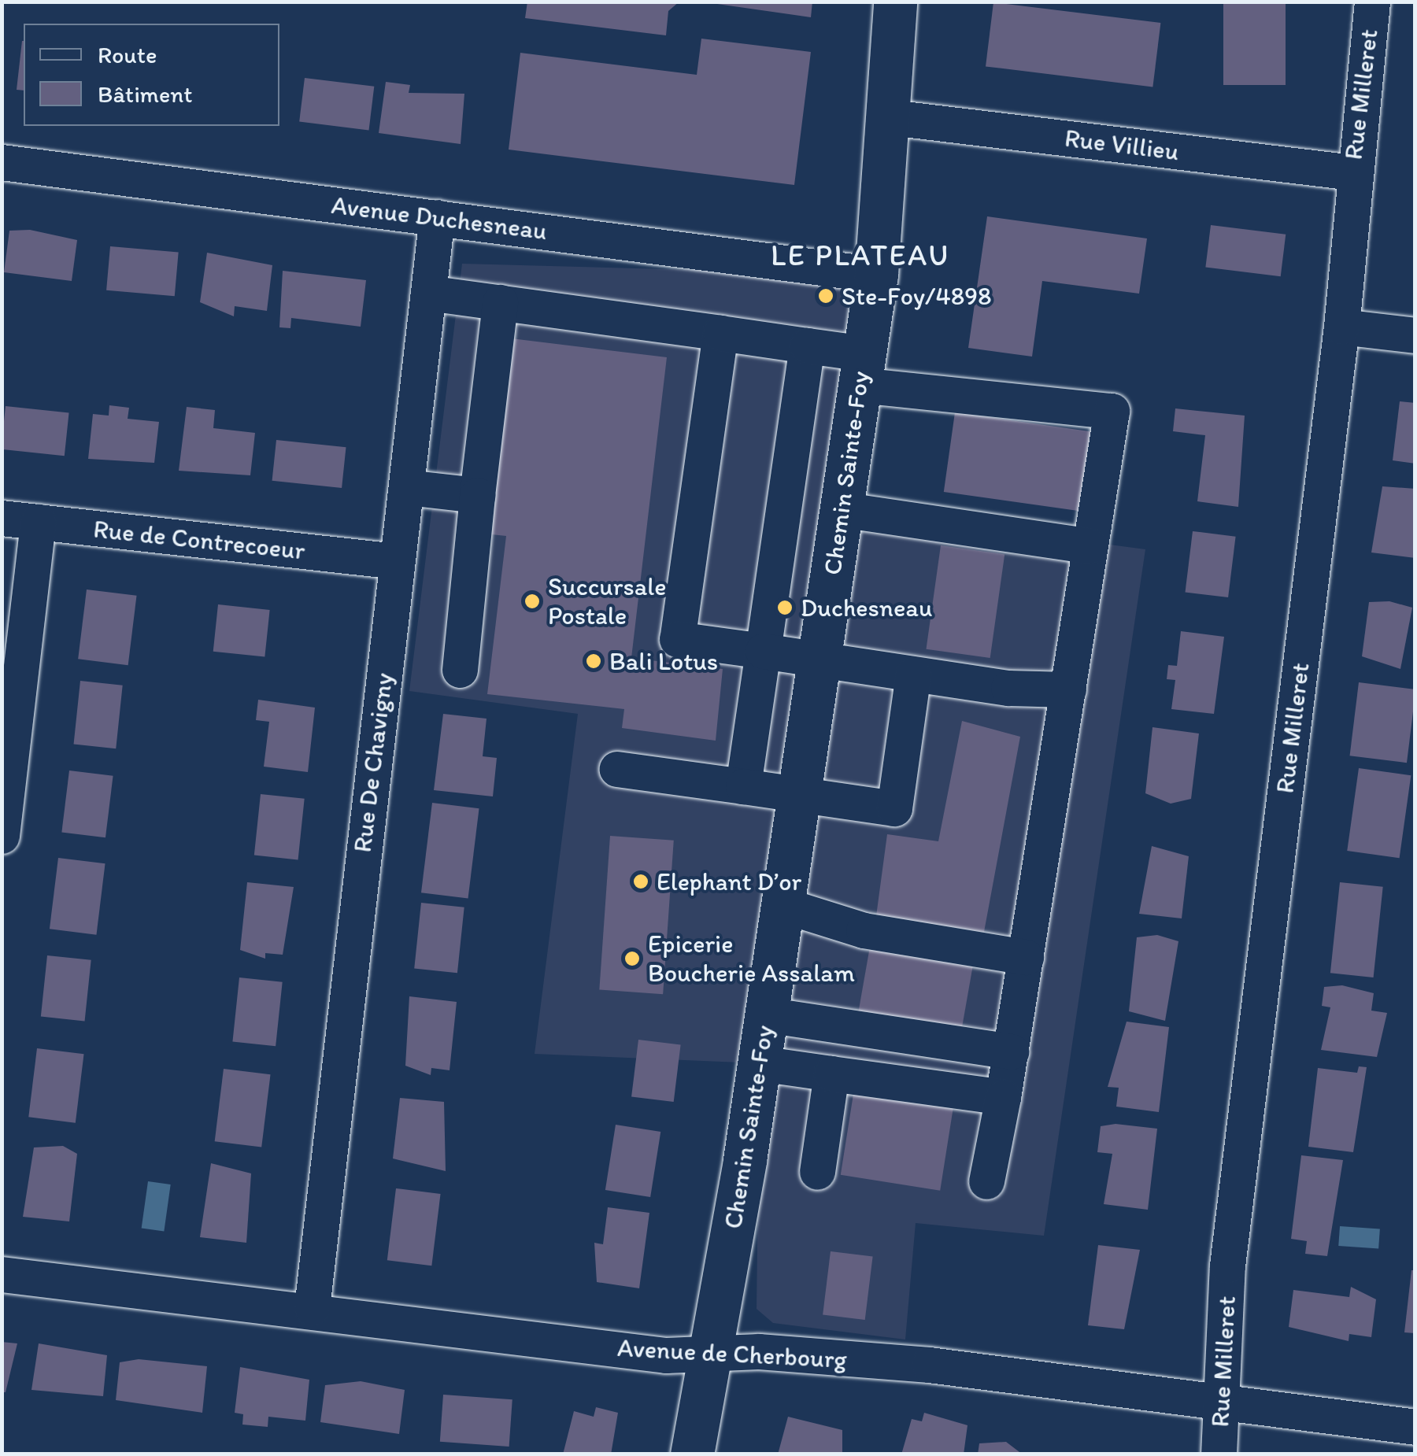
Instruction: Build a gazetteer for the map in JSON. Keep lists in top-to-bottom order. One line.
{"streets":{"main road":["Chemin Sainte-Foy"],"street":["Rue Milleret","Rue Villieu","Avenue Duchesneau","Rue de Contrecoeur","Rue De Chavigny","Avenue de Cherbourg"]},"crossings":[["Rue Milleret","Rue Villieu"],["Rue Milleret","Avenue de Cherbourg"],["Rue Villieu","Chemin Sainte-Foy"],["Avenue Duchesneau","Chemin Sainte-Foy"],["Avenue Duchesneau","Rue De Chavigny"],["Chemin Sainte-Foy","Avenue de Cherbourg"],["Rue de Contrecoeur","Rue De Chavigny"],["Rue De Chavigny","Avenue de Cherbourg"]],"districts":["LE PLATEAU"],"places":["Ste-Foy/4898","Succursale Postale","Duchesneau","Bali Lotus","Elephant D’or","Epicerie Boucherie Assalam"],"legend":["Route","Bâtiment"]}
